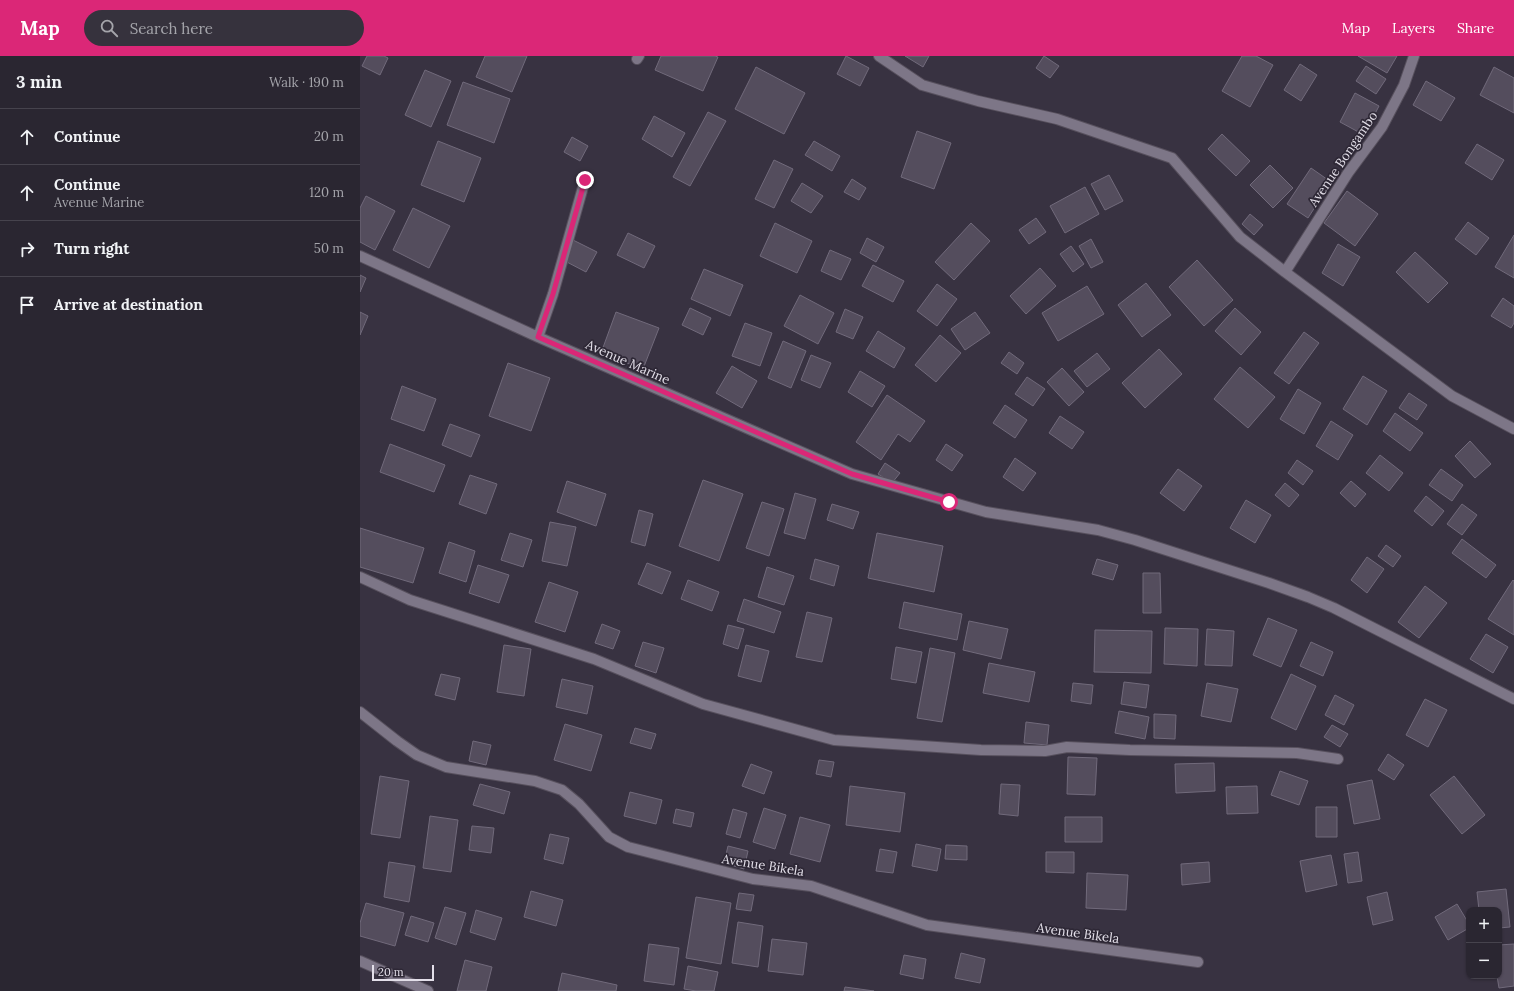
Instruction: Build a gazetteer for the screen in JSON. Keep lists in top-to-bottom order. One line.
{"streets":{"street":["Avenue Bongambo","Avenue Marine","Avenue Bikela"]},"scale_bar":"20 m","page":{"header":"Map","search":"Search here","nav":["Map","Layers","Share"],"heading":["3 min","Walk · 190 m"],"list":[["Continue","20 m"],["Continue","Avenue Marine","120 m"],["Turn right","50 m"],"Arrive at destination"],"map_buttons":["+","−"],"scale":"20 m"}}
